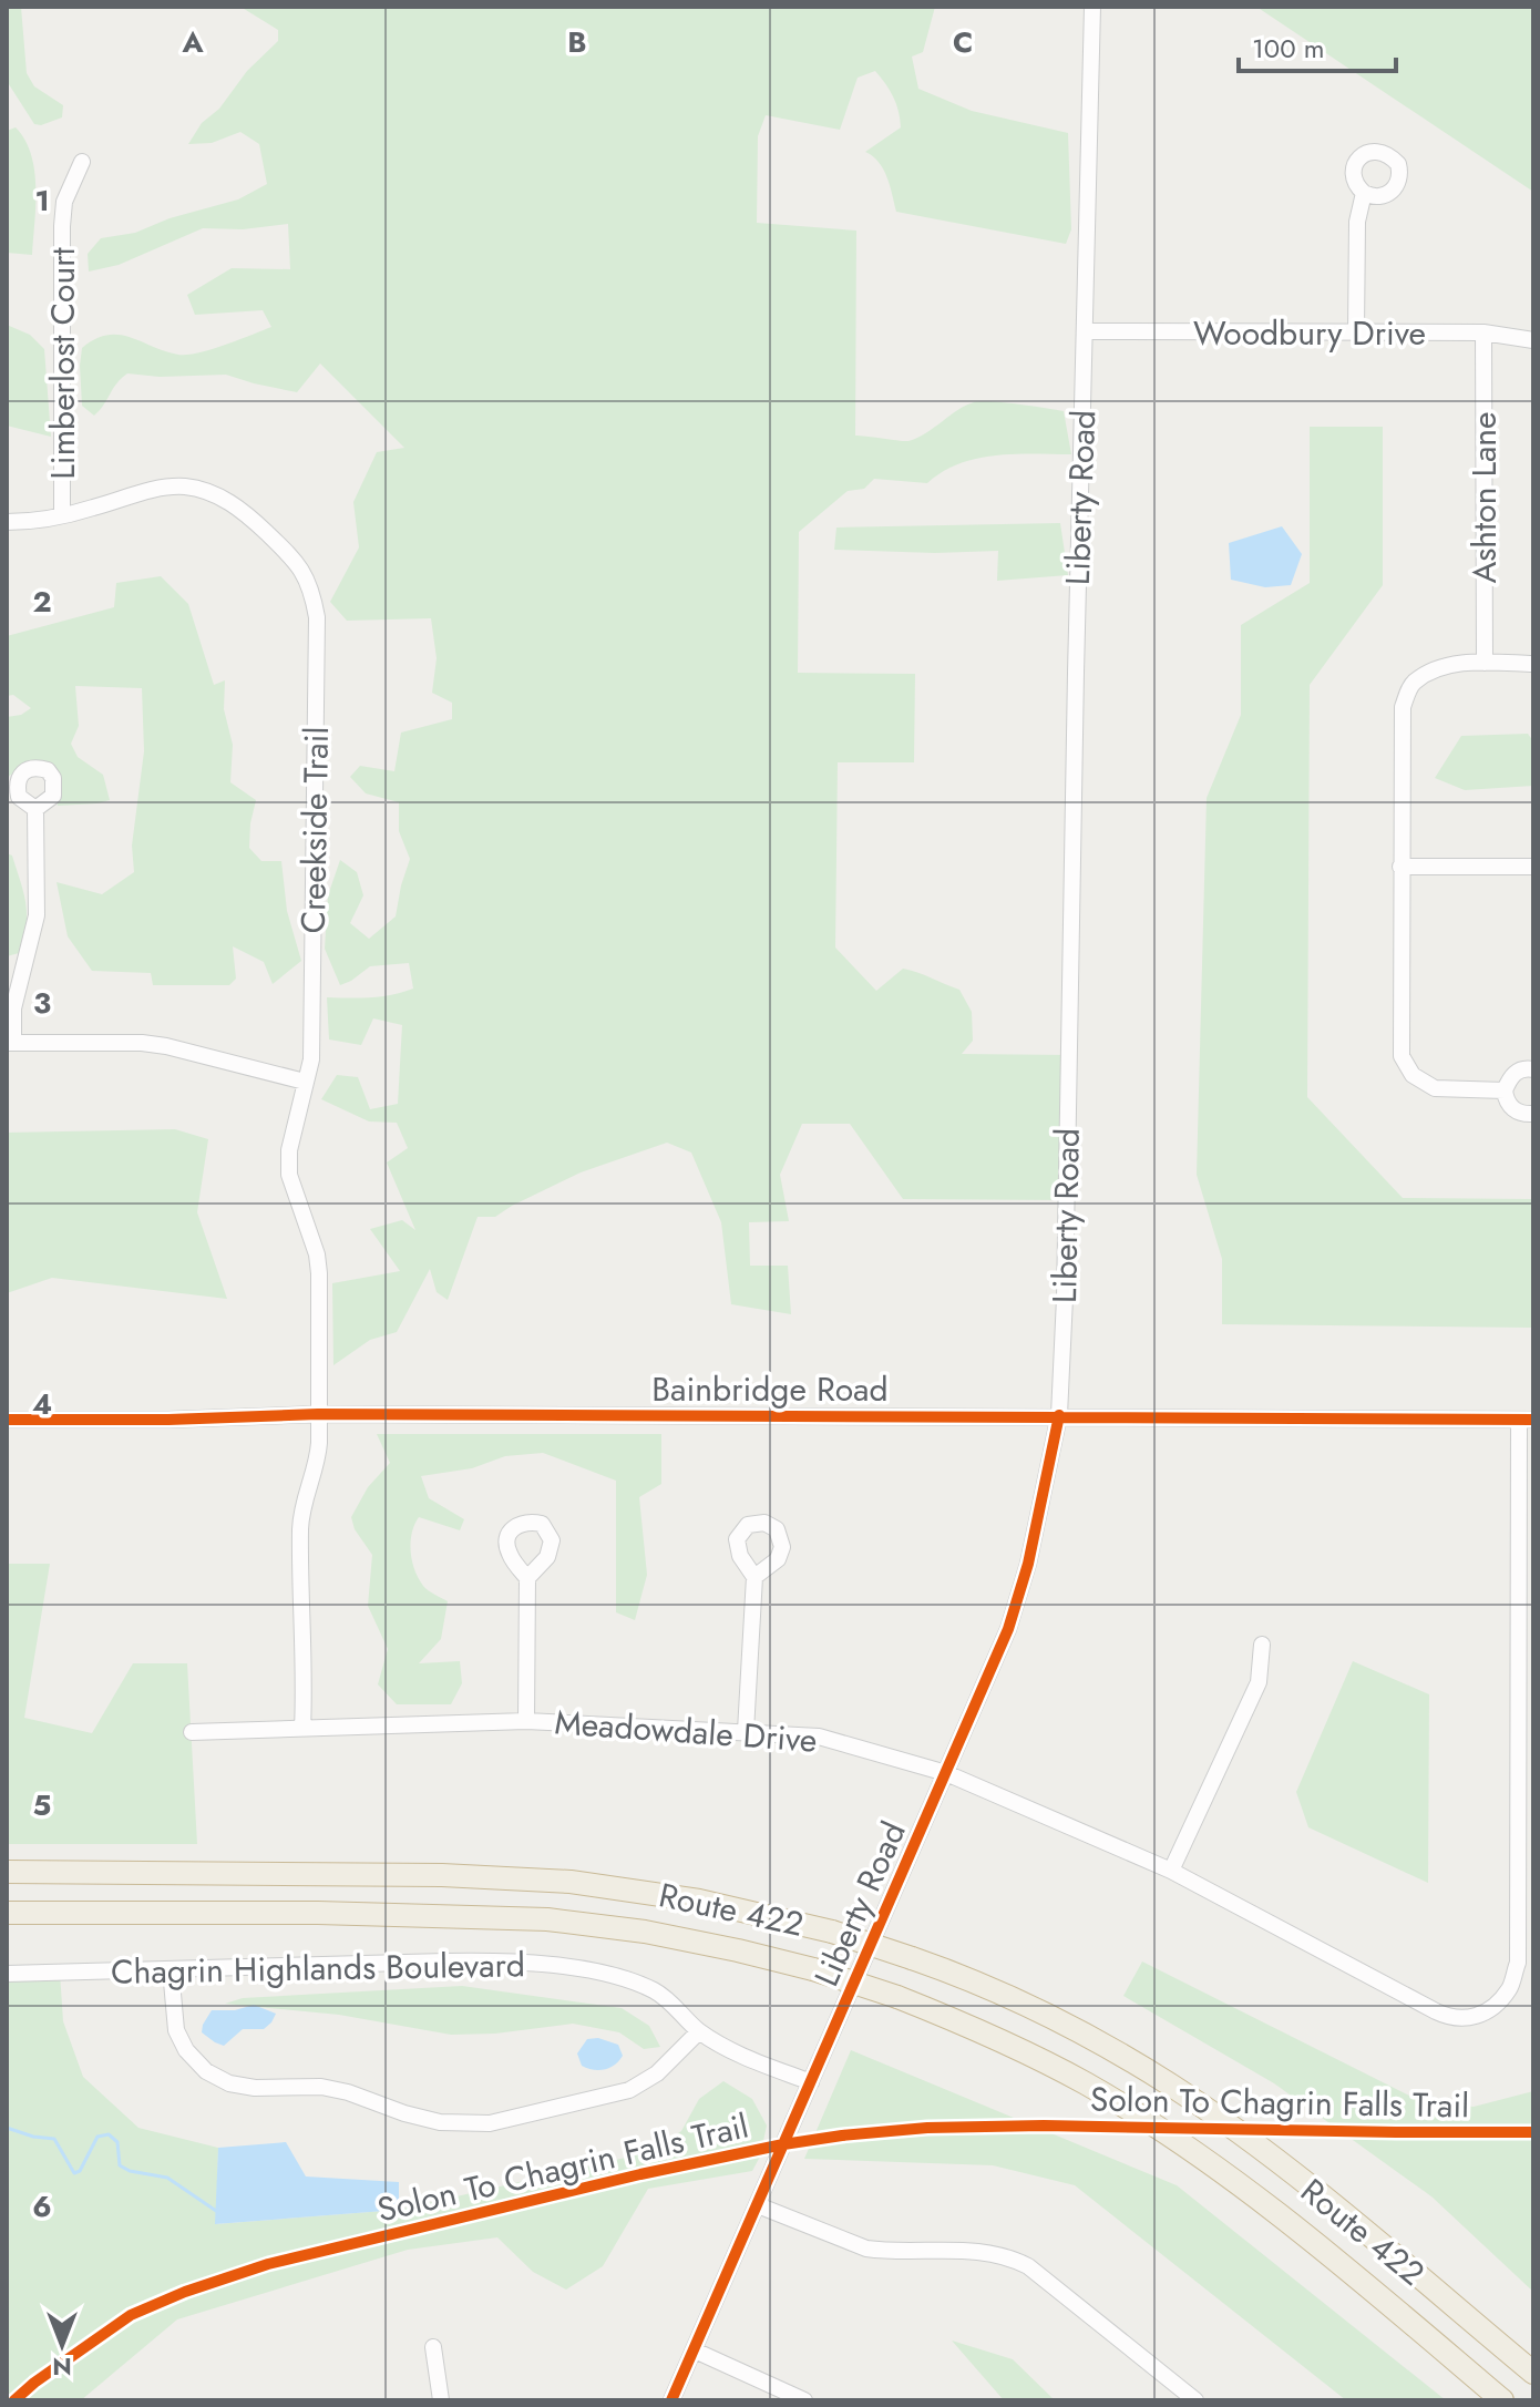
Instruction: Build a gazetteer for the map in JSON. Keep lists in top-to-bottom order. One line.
{"streets":{"highway":["Route 422"],"street":["Woodbury Drive","Limberlost Court","Liberty Road","Ashton Lane","Creekside Trail","Bainbridge Road","Meadowdale Drive","Chagrin Highlands Boulevard"],"cycle path":["Solon To Chagrin Falls Trail"]},"crossings":[["Woodbury Drive","Liberty Road"],["Woodbury Drive","Ashton Lane"],["Limberlost Court","Creekside Trail"],["Liberty Road","Bainbridge Road"],["Liberty Road","Meadowdale Drive"],["Liberty Road","Chagrin Highlands Boulevard"],["Creekside Trail","Bainbridge Road"],["Creekside Trail","Meadowdale Drive"],["Bainbridge Road","Meadowdale Drive"]],"scale_bar":"100 m","north":"bottom","grid":{"columns":["A","B","C"],"rows":["1","2","3","4","5","6"]}}
